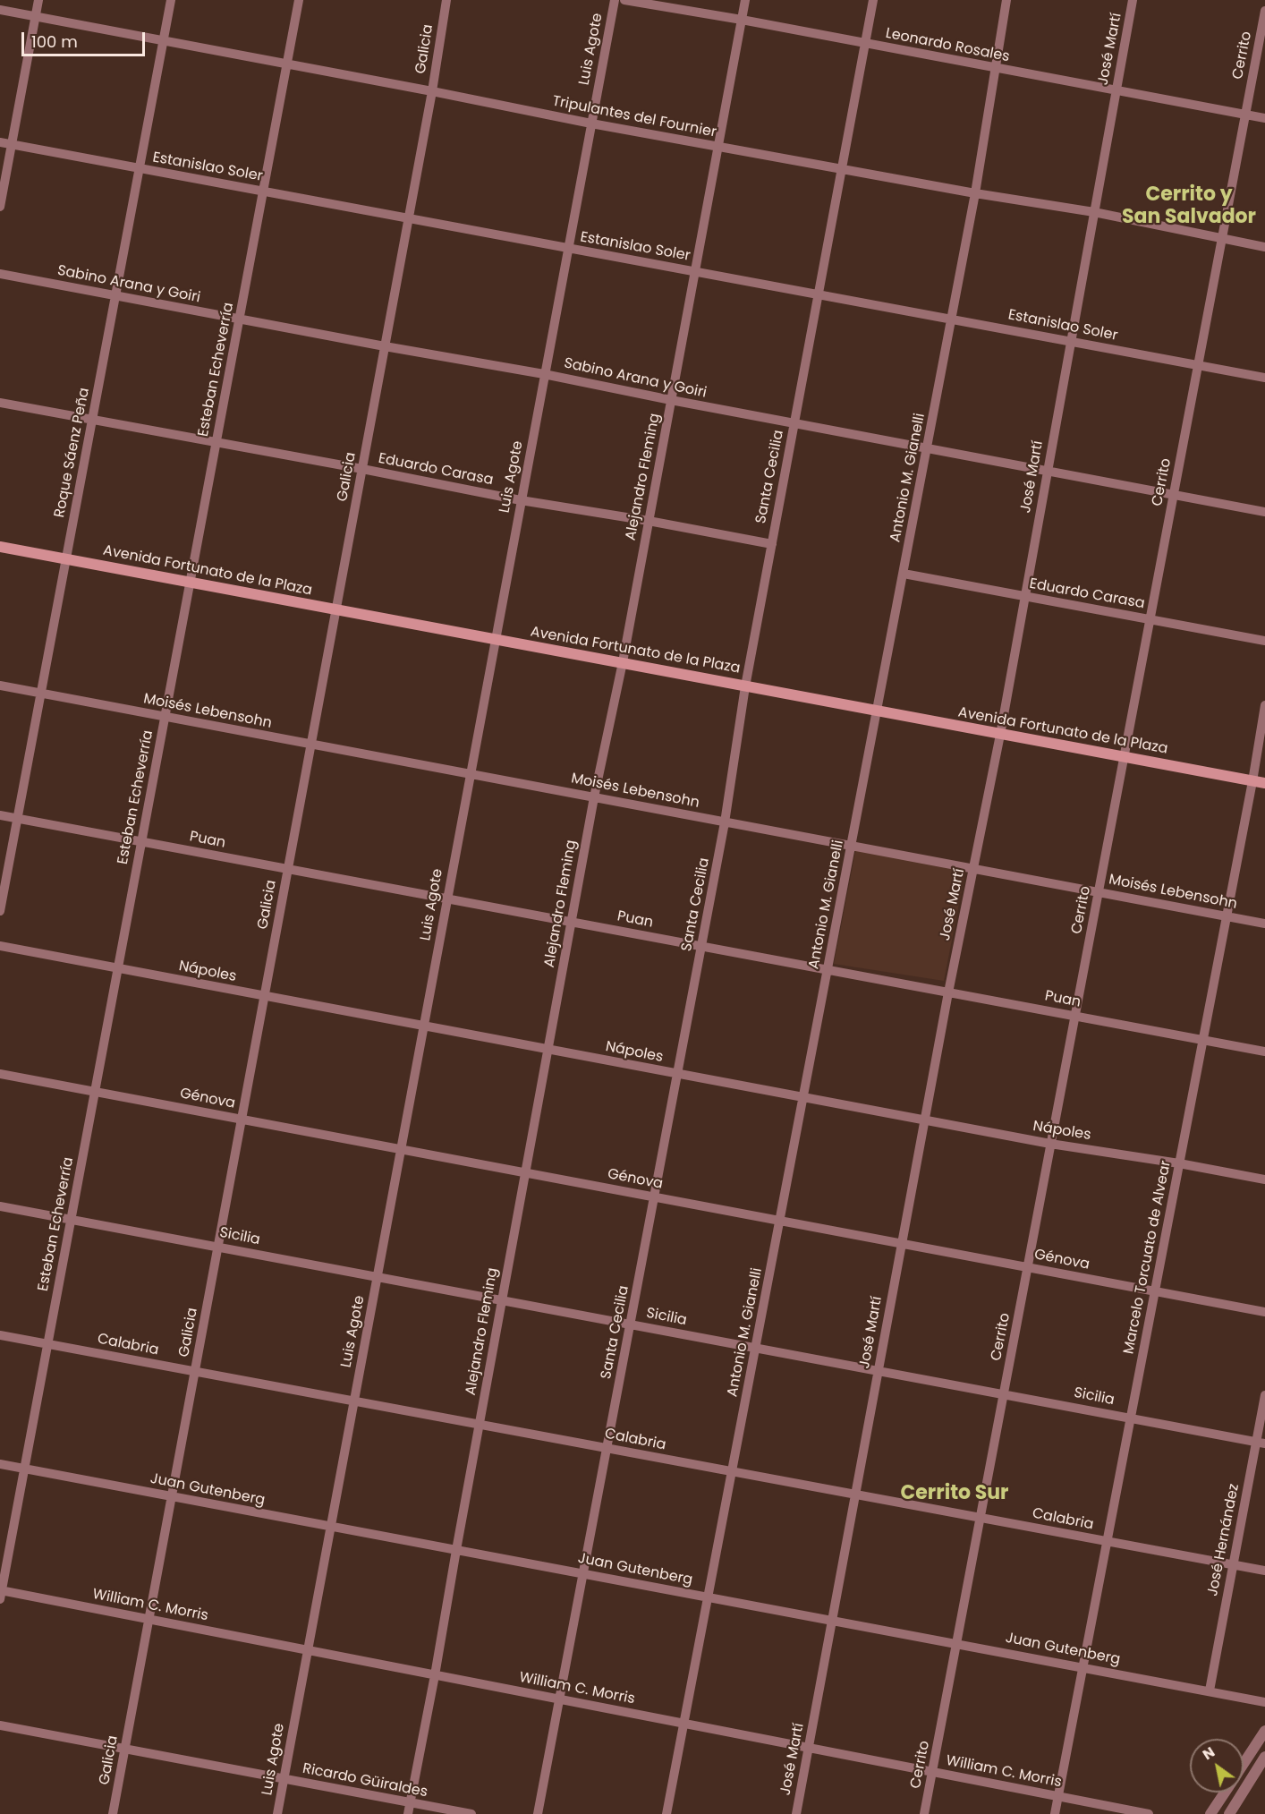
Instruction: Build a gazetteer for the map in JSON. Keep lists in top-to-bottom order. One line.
{"streets":{"main road":["Avenida Fortunato de la Plaza"],"street":["Leonardo Rosales","Galicia","Luis Agote","José Martí","Cerrito","Tripulantes del Fournier","Estanislao Soler","Sabino Arana y Goiri","Esteban Echeverría","Roque Sáenz Peña","Eduardo Carasa","Alejandro Fleming","Santa Cecilia","Antonio M. Gianelli","Moisés Lebensohn","Puan","Nápoles","Génova","Sicilia","Marcelo Torcuato de Alvear","Calabria","Juan Gutenberg","José Hernández","William C. Morris","Ricardo Güiraldes"]},"crossings":[["Leonardo Rosales","José Martí"],["Leonardo Rosales","Cerrito"],["Leonardo Rosales","Alejandro Fleming"],["Leonardo Rosales","Santa Cecilia"],["Leonardo Rosales","Antonio M. Gianelli"],["Galicia","Tripulantes del Fournier"],["Galicia","Estanislao Soler"],["Galicia","Sabino Arana y Goiri"],["Galicia","Eduardo Carasa"],["Galicia","Avenida Fortunato de la Plaza"],["Galicia","Moisés Lebensohn"],["Galicia","Puan"],["Galicia","Nápoles"],["Galicia","Génova"],["Galicia","Sicilia"],["Galicia","Calabria"],["Galicia","Juan Gutenberg"],["Galicia","William C. Morris"],["Galicia","Ricardo Güiraldes"],["Luis Agote","Tripulantes del Fournier"],["Luis Agote","Estanislao Soler"],["Luis Agote","Sabino Arana y Goiri"],["Luis Agote","Eduardo Carasa"],["Luis Agote","Avenida Fortunato de la Plaza"],["Luis Agote","Moisés Lebensohn"],["Luis Agote","Puan"],["Luis Agote","Nápoles"],["Luis Agote","Génova"],["Luis Agote","Sicilia"],["Luis Agote","Calabria"],["Luis Agote","Juan Gutenberg"],["Luis Agote","William C. Morris"],["Luis Agote","Ricardo Güiraldes"],["José Martí","Tripulantes del Fournier"],["José Martí","Estanislao Soler"],["José Martí","Sabino Arana y Goiri"],["José Martí","Eduardo Carasa"],["José Martí","Avenida Fortunato de la Plaza"],["José Martí","Moisés Lebensohn"],["José Martí","Puan"],["José Martí","Nápoles"],["José Martí","Génova"],["José Martí","Sicilia"],["José Martí","Calabria"],["José Martí","Juan Gutenberg"],["José Martí","William C. Morris"],["Cerrito","Tripulantes del Fournier"],["Cerrito","Estanislao Soler"],["Cerrito","Sabino Arana y Goiri"],["Cerrito","Eduardo Carasa"],["Cerrito","Avenida Fortunato de la Plaza"],["Cerrito","Moisés Lebensohn"],["Cerrito","Puan"],["Cerrito","Nápoles"],["Cerrito","Génova"],["Cerrito","Sicilia"],["Cerrito","Calabria"],["Cerrito","Juan Gutenberg"],["Cerrito","William C. Morris"],["Tripulantes del Fournier","Esteban Echeverría"],["Tripulantes del Fournier","Roque Sáenz Peña"],["Tripulantes del Fournier","Alejandro Fleming"],["Tripulantes del Fournier","Santa Cecilia"],["Tripulantes del Fournier","Antonio M. Gianelli"],["Estanislao Soler","Esteban Echeverría"],["Estanislao Soler","Roque Sáenz Peña"],["Estanislao Soler","Alejandro Fleming"],["Estanislao Soler","Santa Cecilia"],["Estanislao Soler","Antonio M. Gianelli"],["Sabino Arana y Goiri","Esteban Echeverría"],["Sabino Arana y Goiri","Roque Sáenz Peña"],["Sabino Arana y Goiri","Alejandro Fleming"],["Sabino Arana y Goiri","Santa Cecilia"],["Sabino Arana y Goiri","Antonio M. Gianelli"],["Esteban Echeverría","Eduardo Carasa"],["Esteban Echeverría","Avenida Fortunato de la Plaza"],["Esteban Echeverría","Moisés Lebensohn"],["Esteban Echeverría","Puan"],["Esteban Echeverría","Nápoles"],["Esteban Echeverría","Génova"],["Esteban Echeverría","Sicilia"],["Esteban Echeverría","Calabria"],["Esteban Echeverría","Juan Gutenberg"],["Esteban Echeverría","William C. Morris"],["Roque Sáenz Peña","Eduardo Carasa"],["Roque Sáenz Peña","Avenida Fortunato de la Plaza"],["Roque Sáenz Peña","Moisés Lebensohn"],["Roque Sáenz Peña","Puan"],["Eduardo Carasa","Alejandro Fleming"],["Eduardo Carasa","Santa Cecilia"],["Eduardo Carasa","Antonio M. Gianelli"],["Alejandro Fleming","Avenida Fortunato de la Plaza"],["Alejandro Fleming","Moisés Lebensohn"],["Alejandro Fleming","Puan"],["Alejandro Fleming","Nápoles"],["Alejandro Fleming","Génova"],["Alejandro Fleming","Sicilia"],["Alejandro Fleming","Calabria"],["Alejandro Fleming","Juan Gutenberg"],["Alejandro Fleming","William C. Morris"],["Alejandro Fleming","Ricardo Güiraldes"],["Santa Cecilia","Avenida Fortunato de la Plaza"],["Santa Cecilia","Moisés Lebensohn"],["Santa Cecilia","Puan"],["Santa Cecilia","Nápoles"],["Santa Cecilia","Génova"],["Santa Cecilia","Sicilia"],["Santa Cecilia","Calabria"],["Santa Cecilia","Juan Gutenberg"],["Santa Cecilia","William C. Morris"],["Antonio M. Gianelli","Avenida Fortunato de la Plaza"],["Antonio M. Gianelli","Moisés Lebensohn"],["Antonio M. Gianelli","Puan"],["Antonio M. Gianelli","Nápoles"],["Antonio M. Gianelli","Génova"],["Antonio M. Gianelli","Sicilia"],["Antonio M. Gianelli","Calabria"],["Antonio M. Gianelli","Juan Gutenberg"],["Antonio M. Gianelli","William C. Morris"],["Avenida Fortunato de la Plaza","Marcelo Torcuato de Alvear"],["Moisés Lebensohn","Marcelo Torcuato de Alvear"],["Puan","Marcelo Torcuato de Alvear"],["Nápoles","Marcelo Torcuato de Alvear"],["Génova","Marcelo Torcuato de Alvear"],["Sicilia","Marcelo Torcuato de Alvear"],["Sicilia","José Hernández"],["Marcelo Torcuato de Alvear","Calabria"],["Marcelo Torcuato de Alvear","Juan Gutenberg"],["Marcelo Torcuato de Alvear","William C. Morris"],["Calabria","José Hernández"],["Juan Gutenberg","José Hernández"]],"districts":["Cerrito y San Salvador","Cerrito Sur"],"scale_bar":"100 m","north":"top left"}
